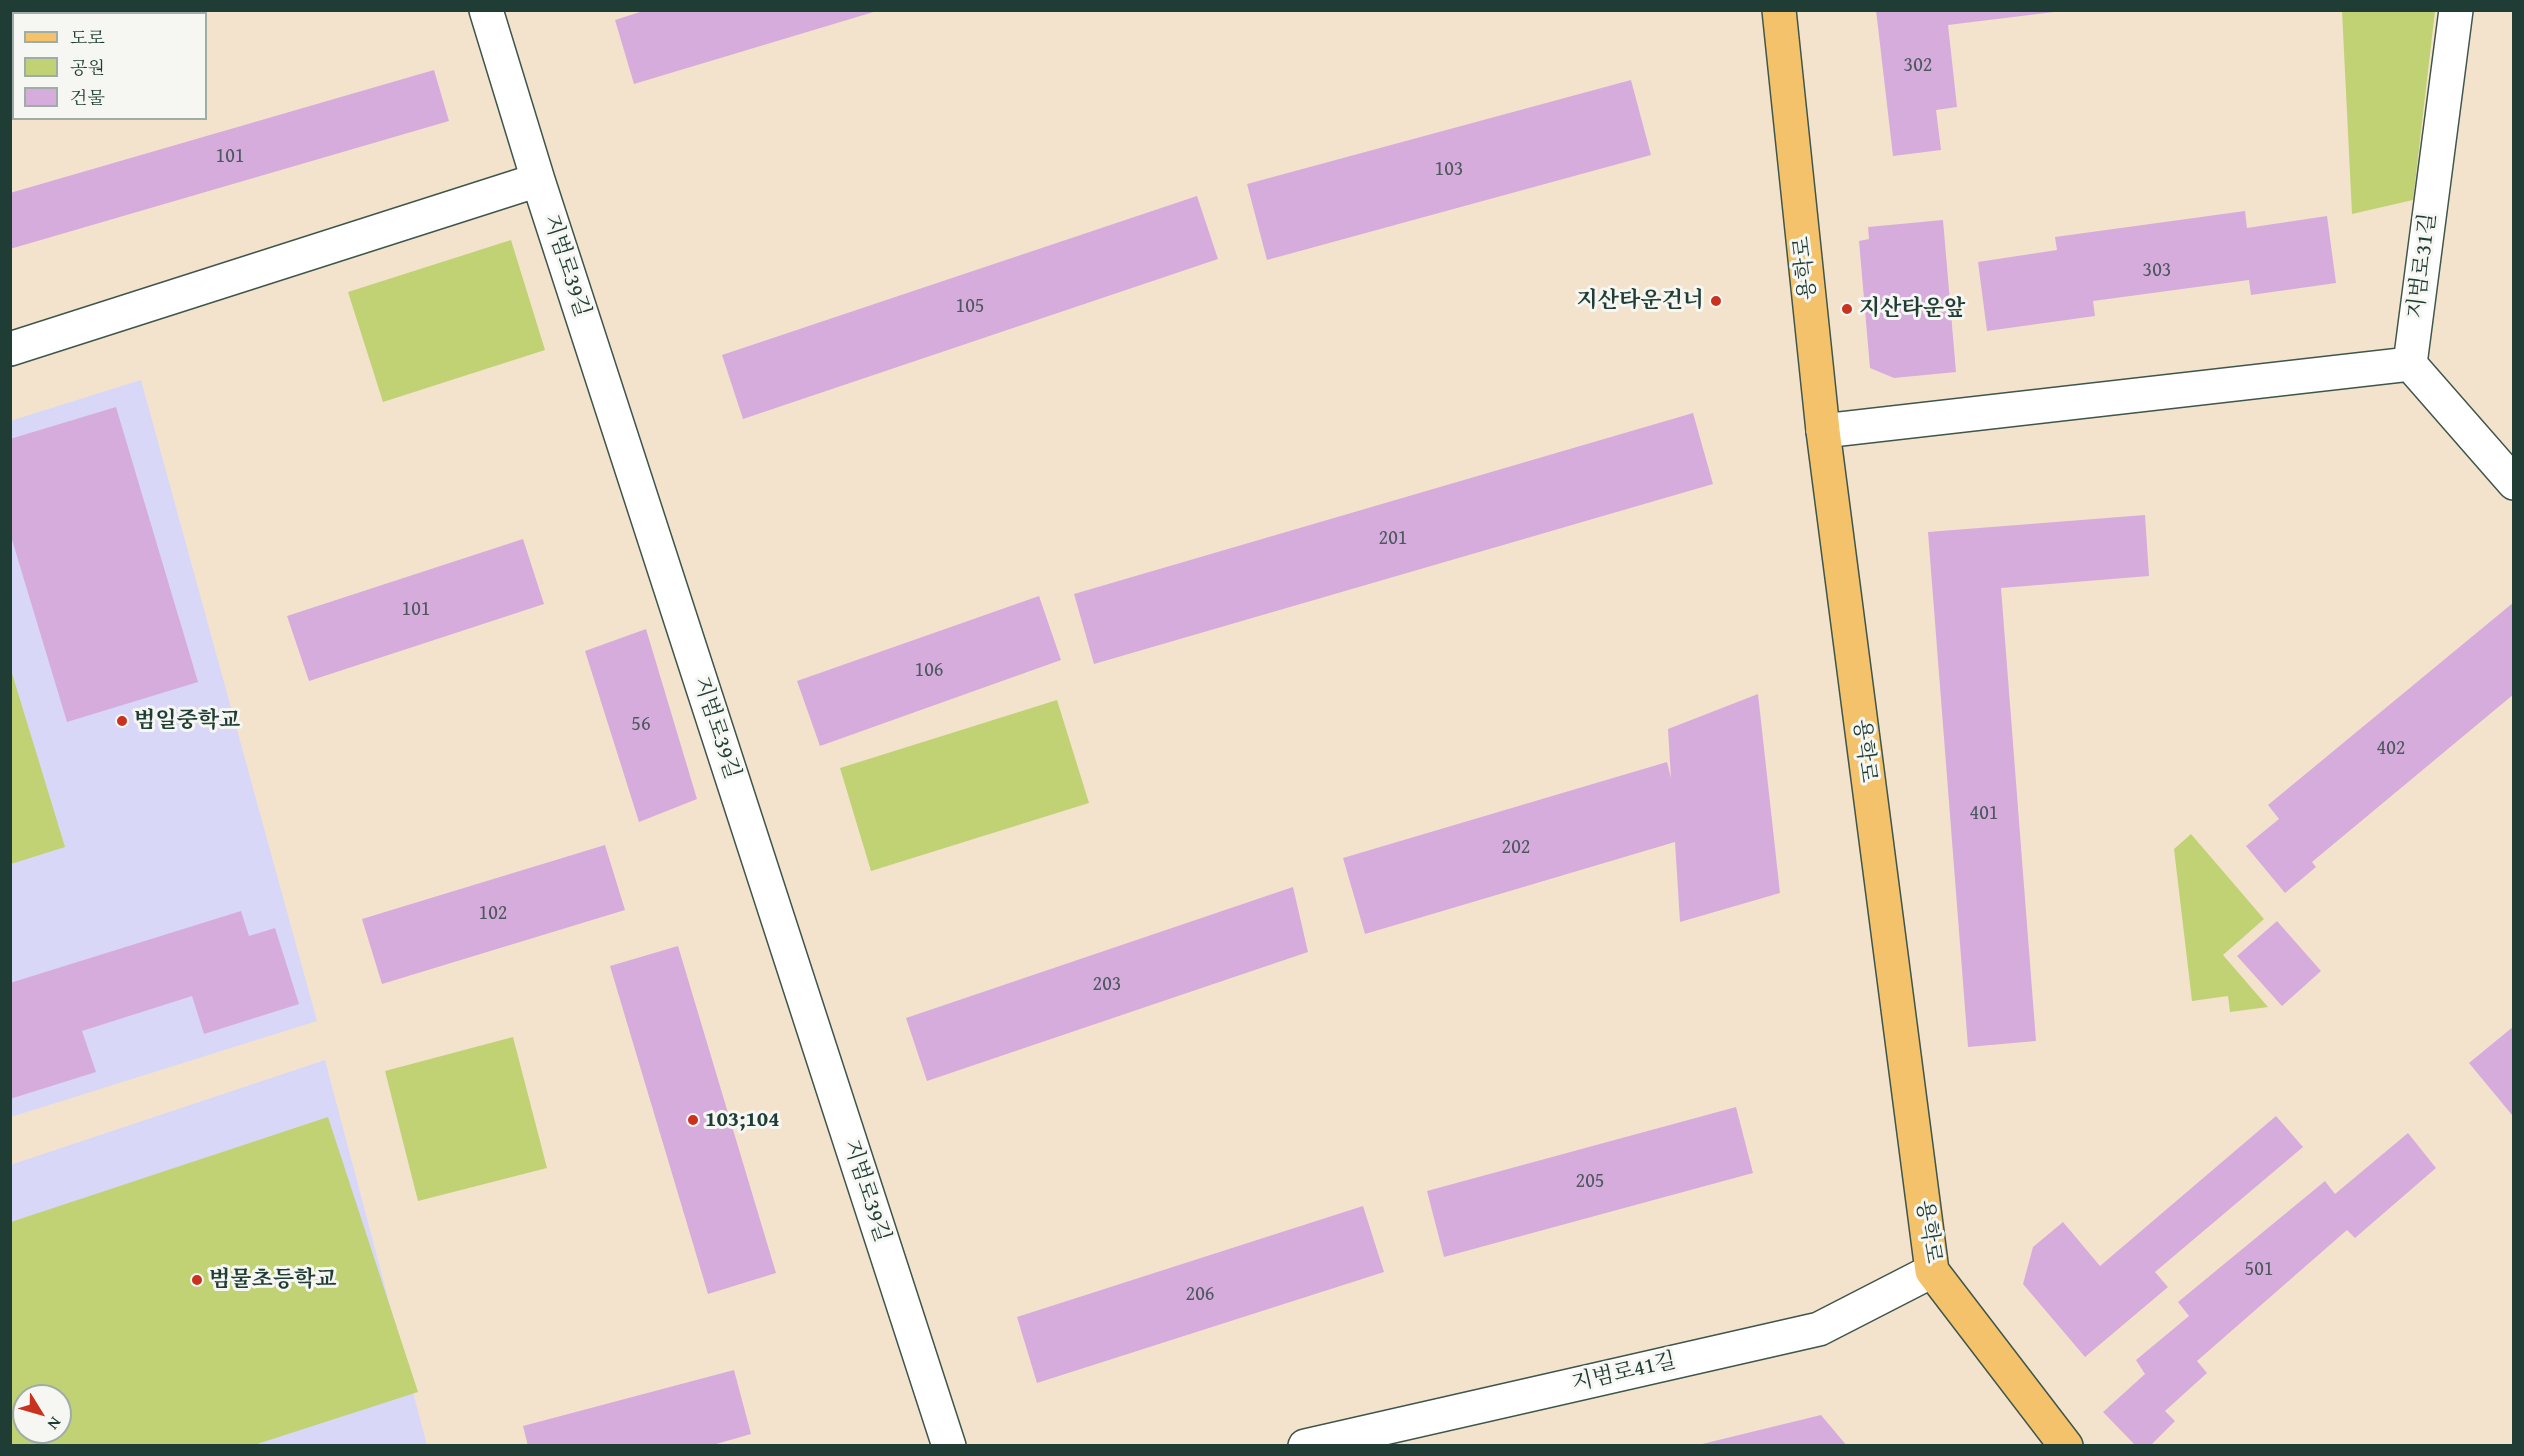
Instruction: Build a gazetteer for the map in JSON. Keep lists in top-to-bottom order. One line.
{"streets":{"main road":["용학로"],"street":["지범로39길","지범로31길","지범로41길"]},"crossings":[["용학로","지범로41길"]],"places":["지산타운건너","지산타운앞","범일중학교","103;104","범물초등학교"],"house_numbers":["302","101","103","303","105","201","101","106","56","402","401","202","102","203","205","501","206"],"legend":["도로","공원","건물"],"north":"bottom right"}
